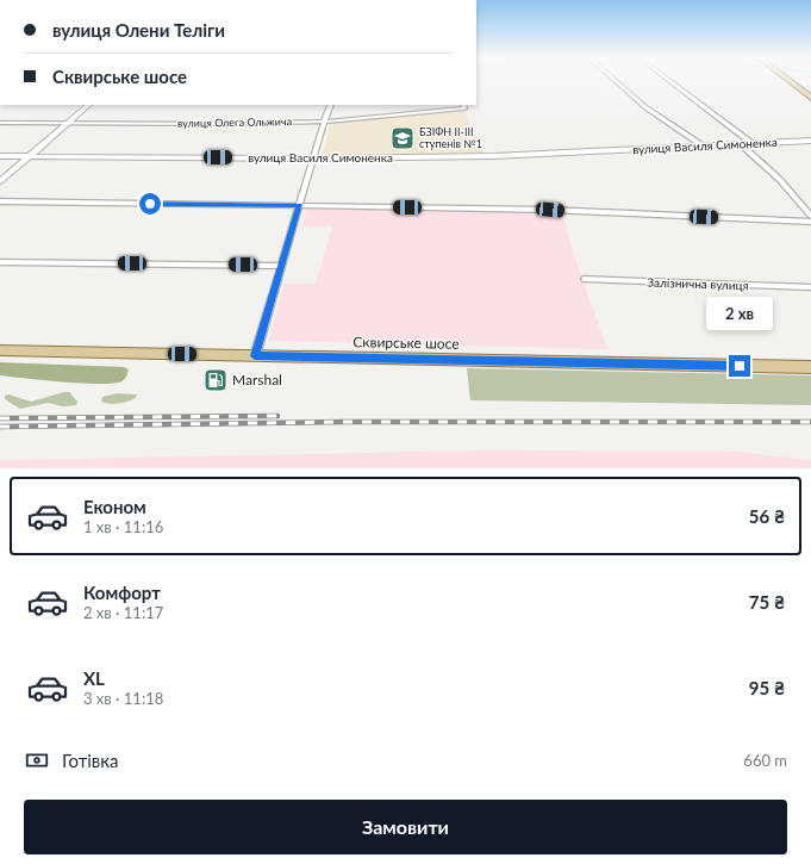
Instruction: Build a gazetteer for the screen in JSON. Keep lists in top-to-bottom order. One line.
{"streets":{"main road":["Сквирське шосе"],"street":["вулиця Олега Ольжича","вулиця Василя Симоненка","Залізнична вулиця"]},"places":{"school or university":["БЗІФН ІІ-ІІІ ступенів №1"],"fuel station":["Marshal"]},"page":{"banner":["вулиця Олени Теліги","Сквирське шосе"],"bubble":"2 хв","list":[{"name":"Економ","note":"1 хв · 11:16","value":"56 ₴"},{"name":"Комфорт","note":"2 хв · 11:17","value":"75 ₴"},{"name":"XL","note":"3 хв · 11:18","value":"95 ₴"}],"pay":["Готівка","660 m"],"buttons":"Замовити"}}
